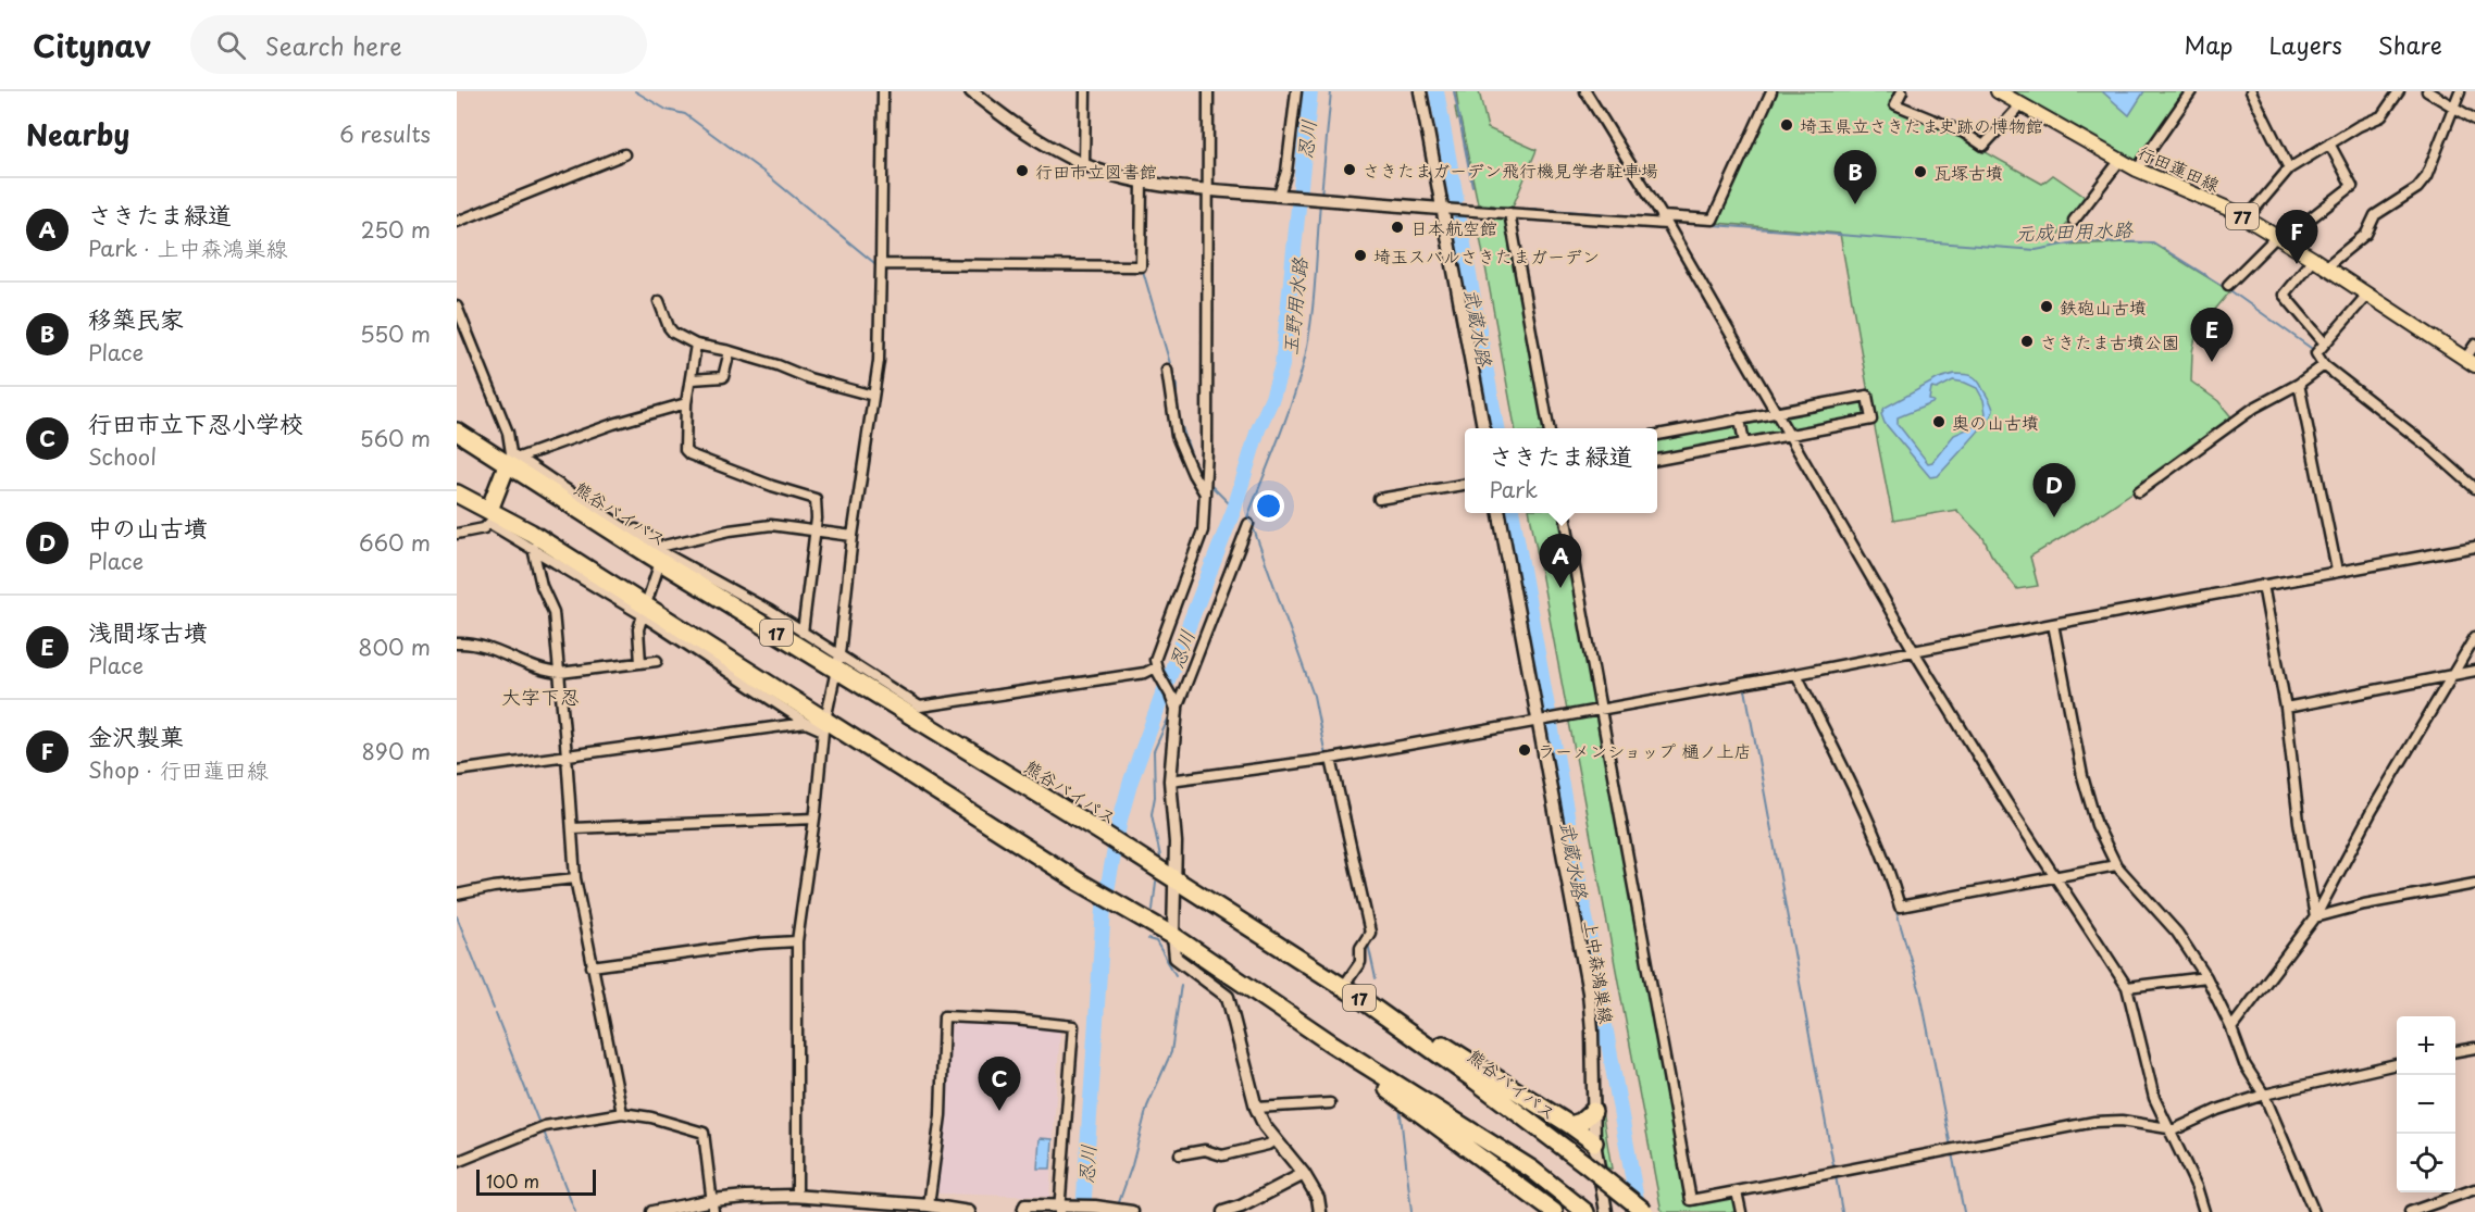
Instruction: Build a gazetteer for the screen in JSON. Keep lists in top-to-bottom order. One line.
{"streets":{"highway":["熊谷バイパス","17"],"main road":["行田蓮田線","77"],"street":["上中森鴻巣線"]},"crossings":[["熊谷バイパス","17"],["17","上中森鴻巣線"]],"districts":["大字下忍"],"water":["忍川","元成田用水路","玉野用水路","武蔵水路"],"places":["埼玉県立さきたま史跡の博物館","さきたまガーデン飛行機見学者駐車場","行田市立図書館","瓦塚古墳","日本航空館","埼玉スバルさきたまガーデン","鉄砲山古墳","さきたま古墳公園","奥の山古墳","ラーメンショップ 樋ノ上店"],"scale_bar":"100 m","page":{"header":"Citynav","search":"Search here","nav":["Map","Layers","Share"],"heading":["Nearby","6 results"],"pins":["B","F","E","D","A","C"],"list":[{"mark":"A","name":"さきたま緑道","note":"Park · 上中森鴻巣線","value":"250 m"},{"mark":"B","name":"移築民家","note":"Place","value":"550 m"},{"mark":"C","name":"行田市立下忍小学校","note":"School","value":"560 m"},{"mark":"D","name":"中の山古墳","note":"Place","value":"660 m"},{"mark":"E","name":"浅間塚古墳","note":"Place","value":"800 m"},{"mark":"F","name":"金沢製菓","note":"Shop · 行田蓮田線","value":"890 m"}],"popup":["さきたま緑道","Park"],"map_buttons":["+","−"],"scale":"100 m"}}
